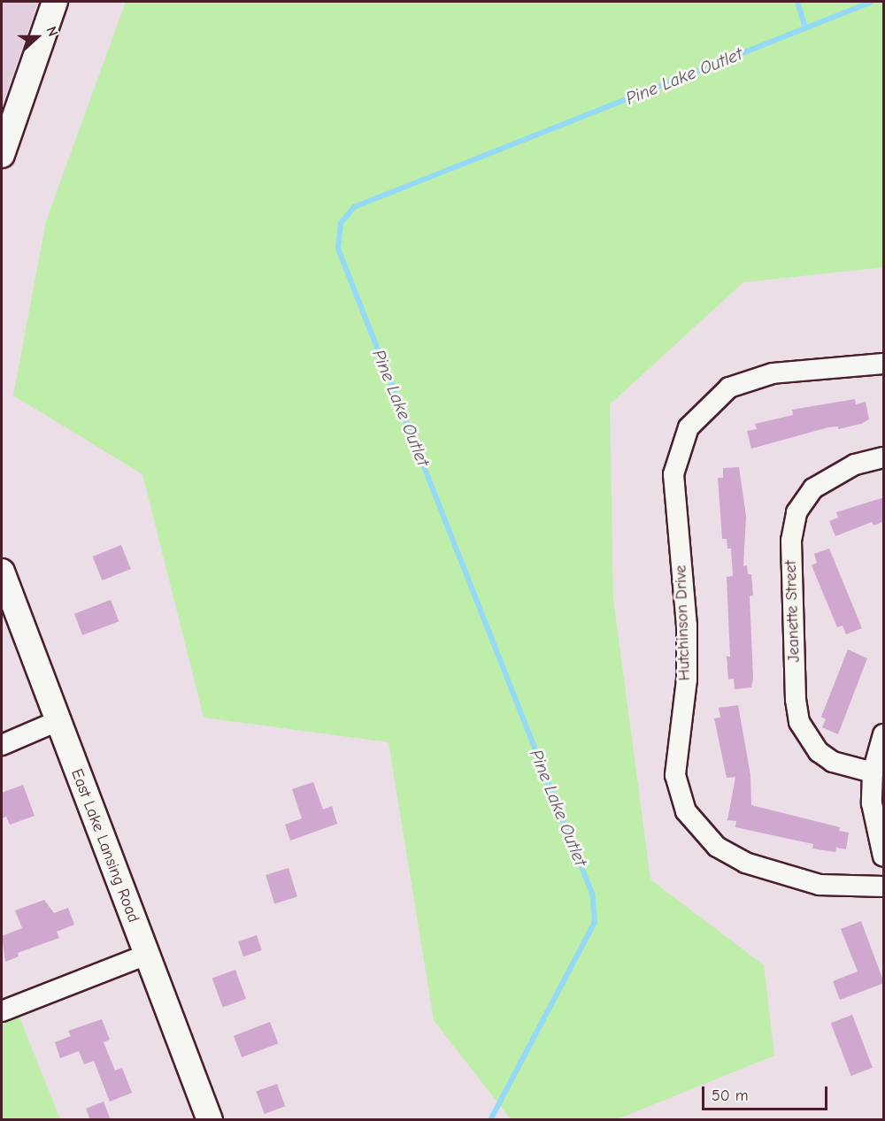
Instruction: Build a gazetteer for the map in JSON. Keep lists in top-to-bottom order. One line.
{"streets":{"street":["Jeanette Street","Hutchinson Drive","East Lake Lansing Road"]},"water":["Pine Lake Outlet"],"scale_bar":"50 m","north":"right"}
